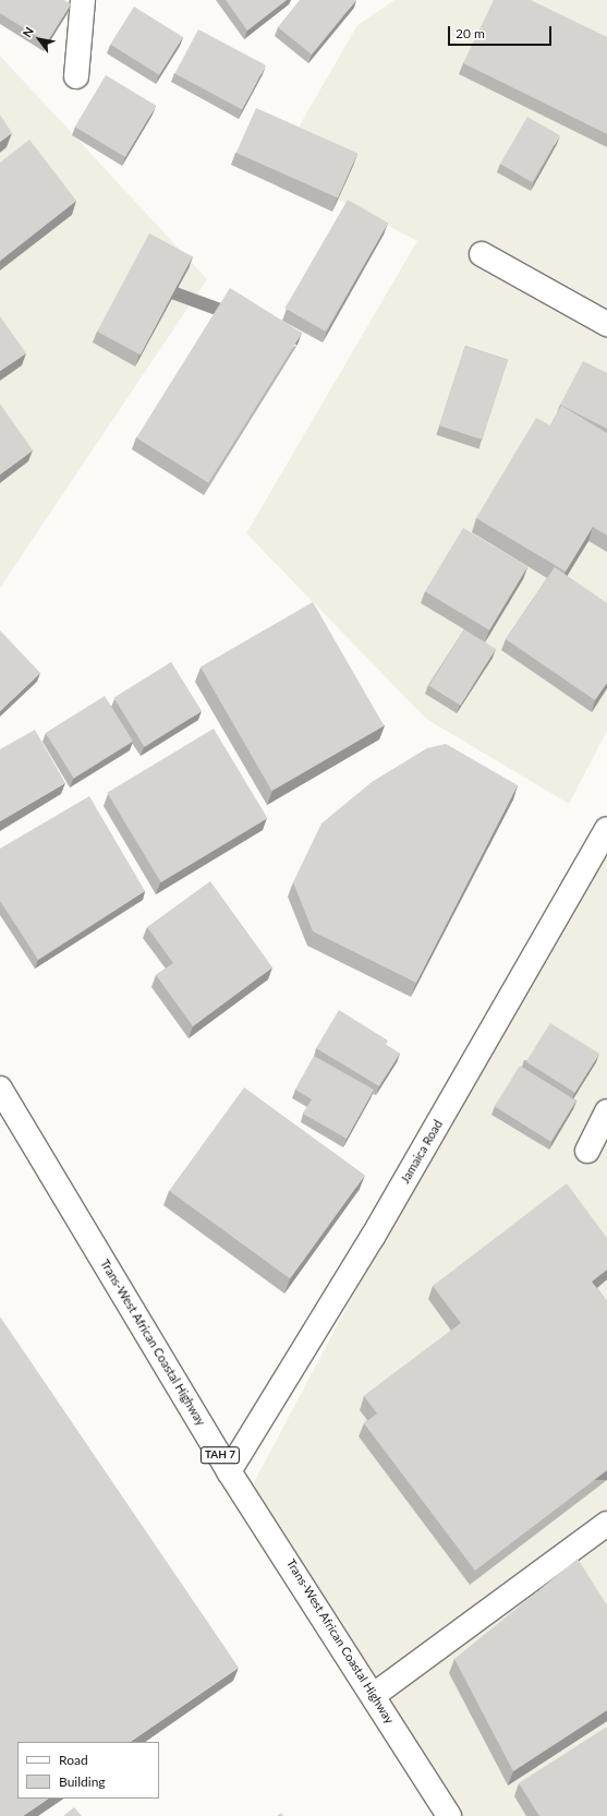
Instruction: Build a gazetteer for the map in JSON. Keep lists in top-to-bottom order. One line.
{"streets":{"main road":["Jamaica Road","Trans-West African Coastal Highway","TAH 7"]},"crossings":[["Jamaica Road","Trans-West African Coastal Highway"]],"legend":["Road","Building"],"scale_bar":"20 m","north":"top left"}
